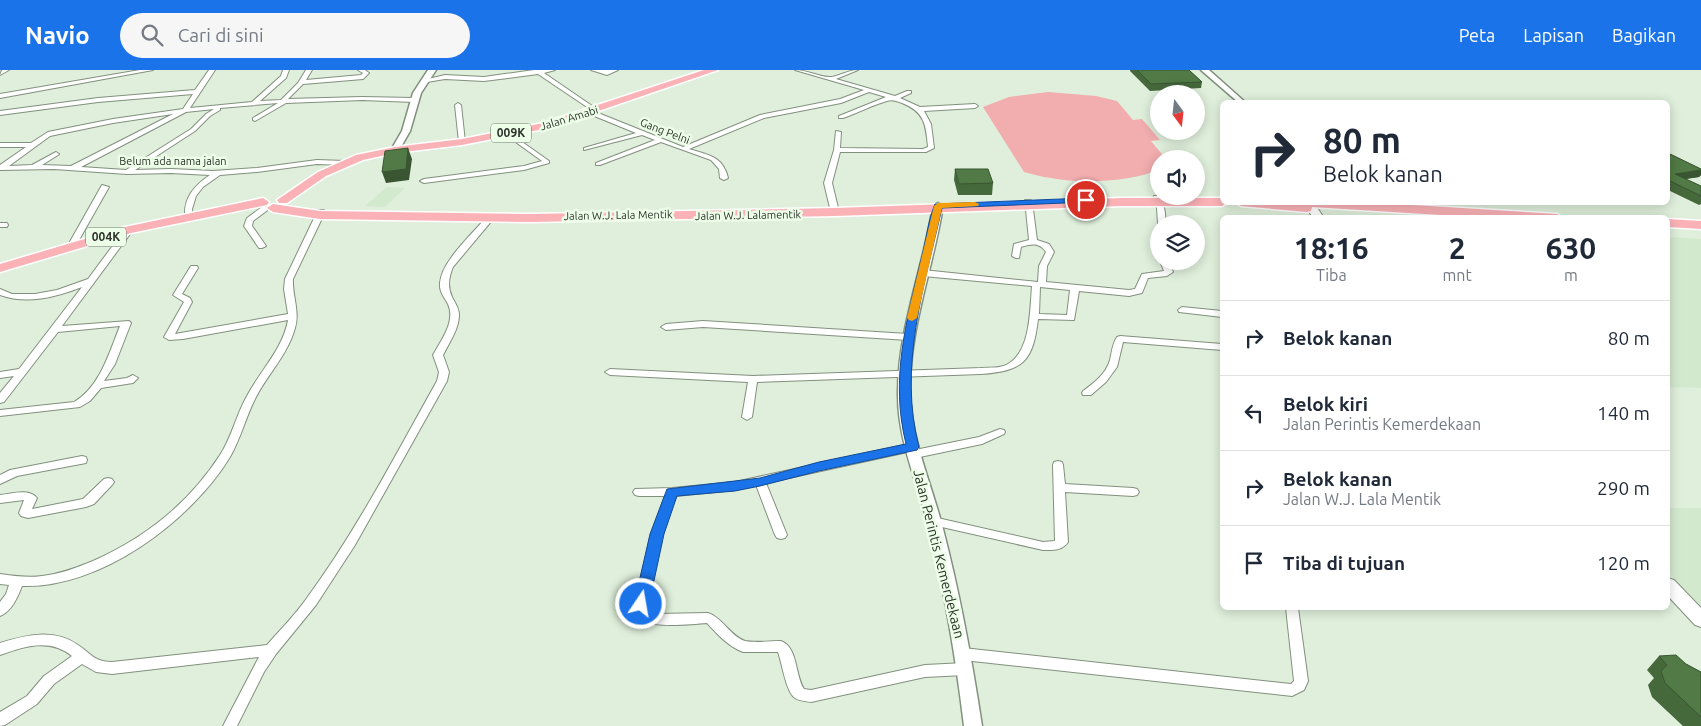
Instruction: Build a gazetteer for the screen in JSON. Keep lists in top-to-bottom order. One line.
{"streets":{"main road":["Jalan Amabi","009K","Jalan W.J. Lala Mentik","Jalan W.J. Lalamentik","004K"],"street":["Gang Pelni","Belum ada nama jalan","Jalan Perintis Kemerdekaan"]},"crossings":[["Jalan Amabi","Gang Pelni"],["Jalan Amabi","Belum ada nama jalan"],["Jalan Amabi","Jalan W.J. Lalamentik"],["Jalan Amabi","004K"],["Jalan W.J. Lala Mentik","Jalan W.J. Lalamentik"],["Jalan W.J. Lalamentik","004K"],["Jalan W.J. Lalamentik","Jalan Perintis Kemerdekaan"]],"north":"bottom","page":{"header":"Navio","search":"Cari di sini","nav":["Peta","Lapisan","Bagikan"],"turn":["80 m","Belok kanan"],"eta":["18:16","Tiba","2","mnt","630","m"],"list":[{"name":"Belok kanan","value":"80 m"},{"name":"Belok kiri","note":"Jalan Perintis Kemerdekaan","value":"140 m"},{"name":"Belok kanan","note":"Jalan W.J. Lala Mentik","value":"290 m"},{"name":"Tiba di tujuan","value":"120 m"}]}}
